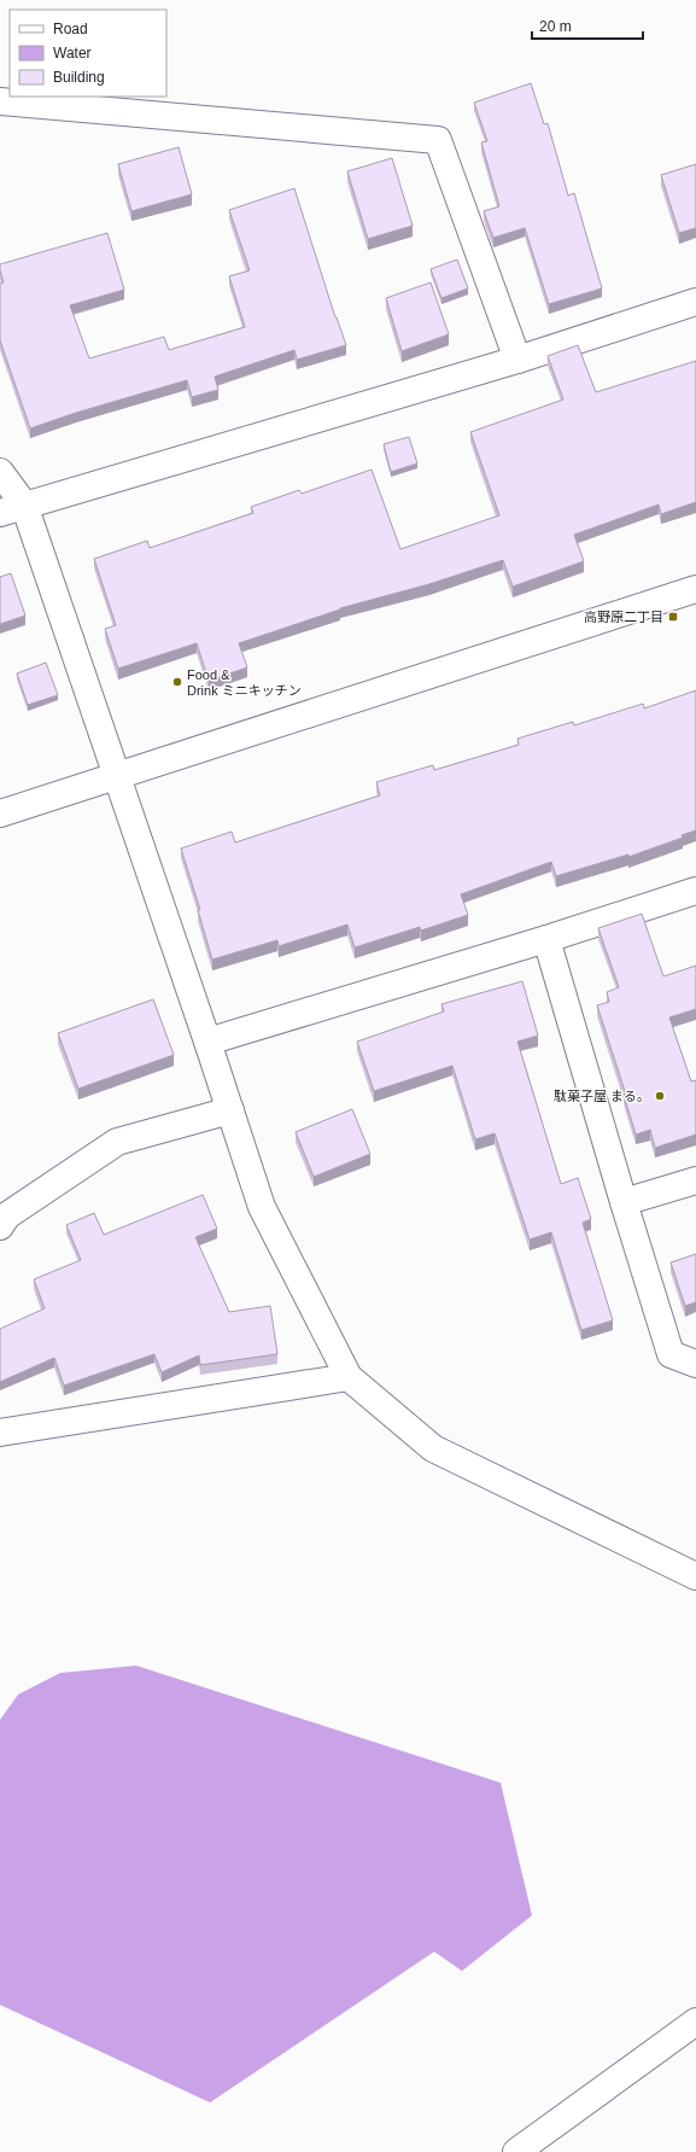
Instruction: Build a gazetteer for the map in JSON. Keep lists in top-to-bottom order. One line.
{"places":{"transit":["高野原二丁目"],"other":["Food & Drink ミニキッチン","駄菓子屋 まる。"]},"legend":["Road","Water","Building"],"scale_bar":"20 m"}
